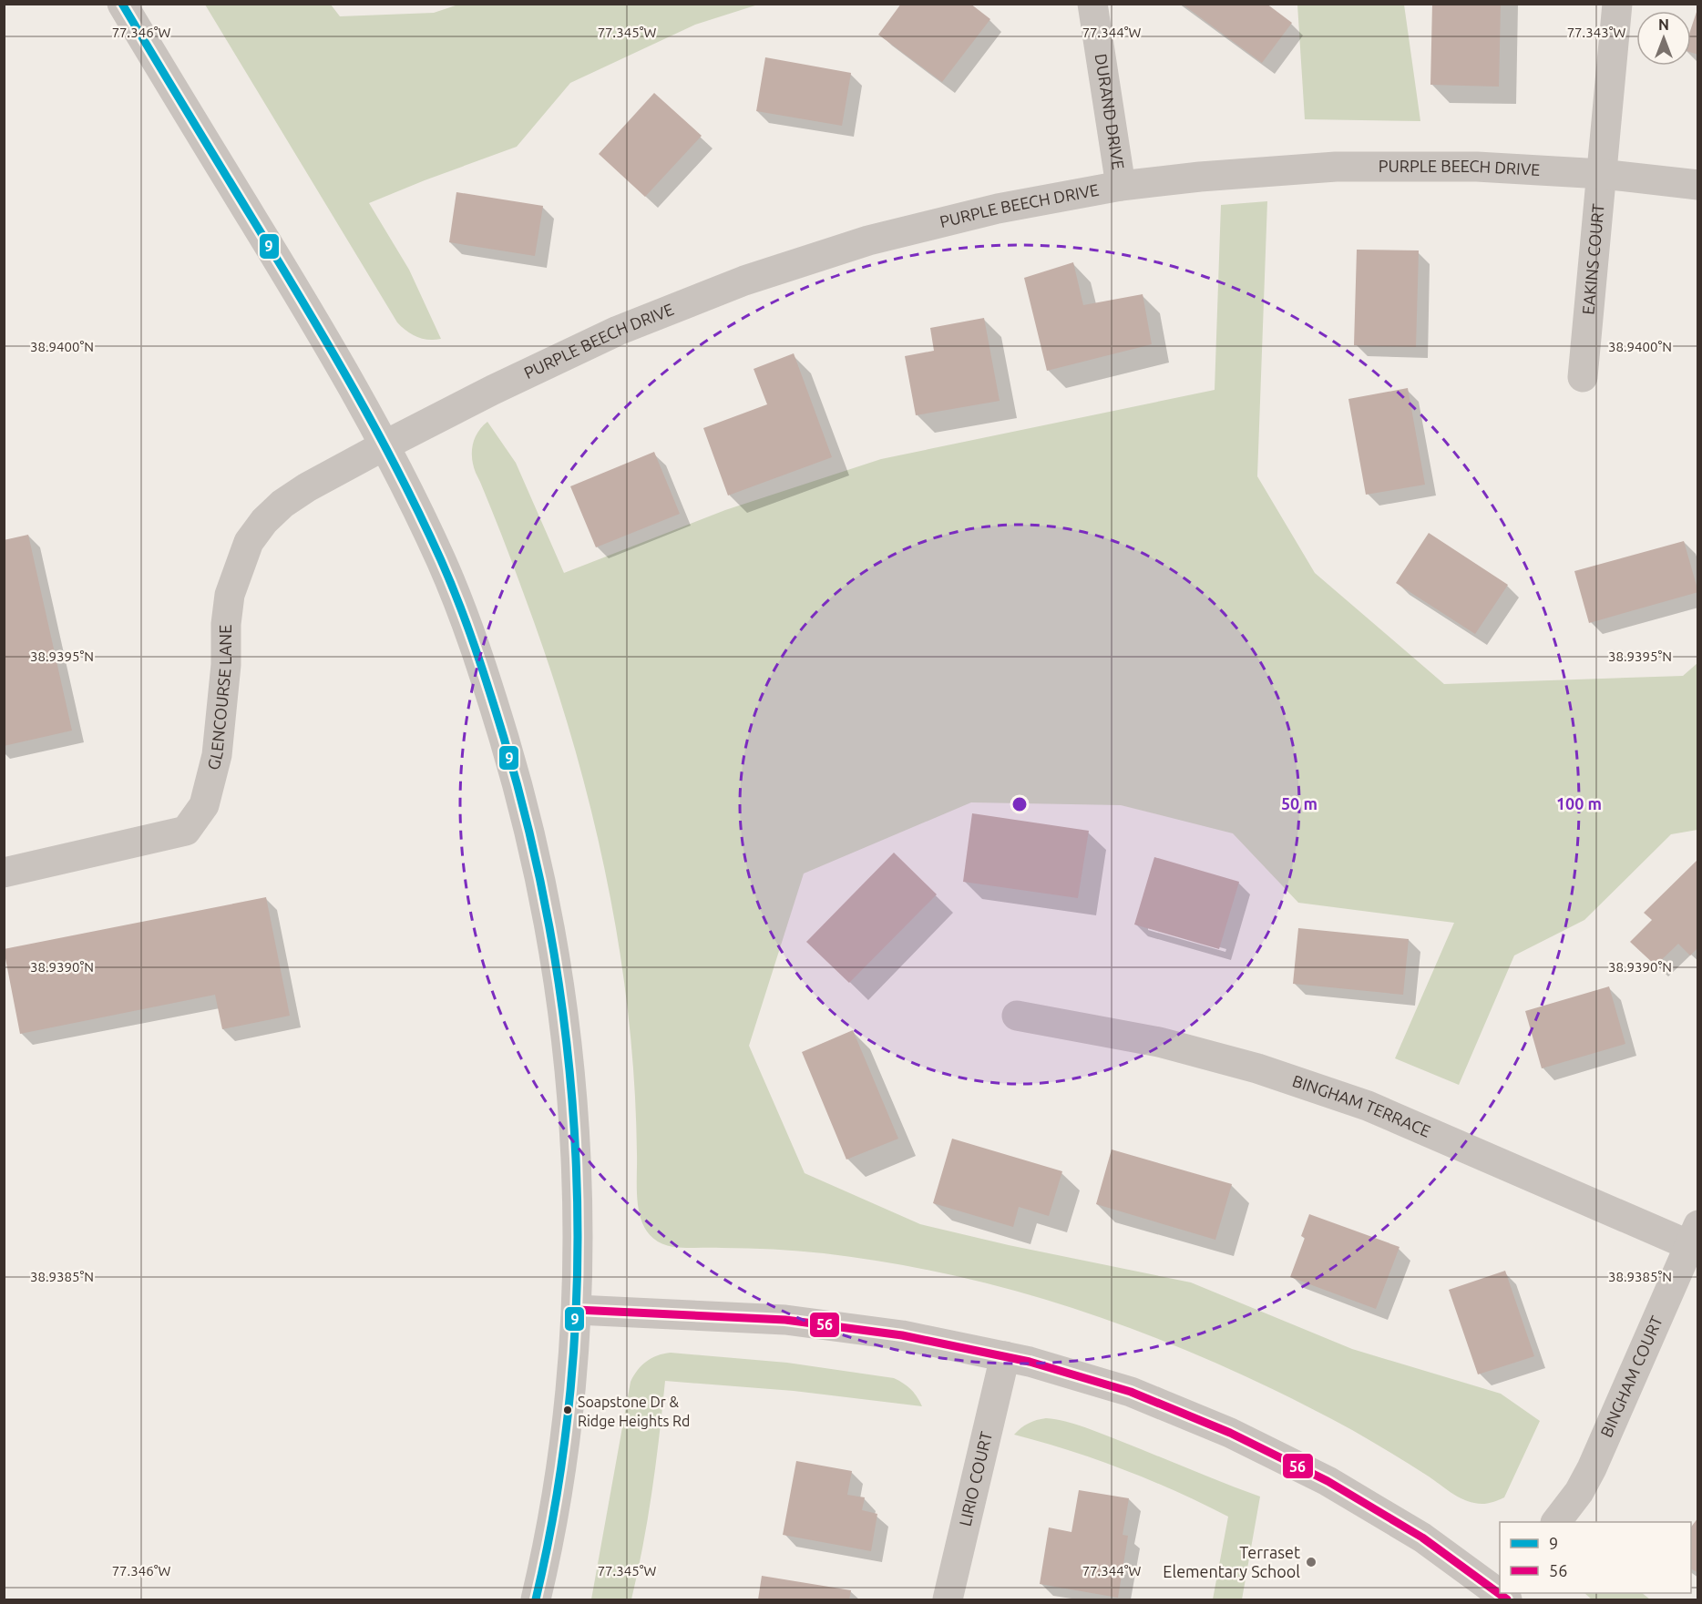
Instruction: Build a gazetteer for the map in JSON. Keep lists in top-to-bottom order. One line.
{"streets":{"street":["DURAND DRIVE","PURPLE BEECH DRIVE","EAKINS COURT","GLENCOURSE LANE","BINGHAM TERRACE","BINGHAM COURT","LIRIO COURT"]},"crossings":[["DURAND DRIVE","PURPLE BEECH DRIVE"],["PURPLE BEECH DRIVE","EAKINS COURT"],["PURPLE BEECH DRIVE","GLENCOURSE LANE"],["BINGHAM TERRACE","BINGHAM COURT"]],"places":["Soapstone Dr & Ridge Heights Rd","Terraset Elementary School"],"lines":["transit line 9","transit line 56"],"legend":["9","56"],"north":"top","coordinates":["77.346°W","77.345°W","77.344°W","77.343°W","38.9400°N","38.9395°N","38.9390°N","38.9385°N"],"rings":["50 m","100 m"]}
